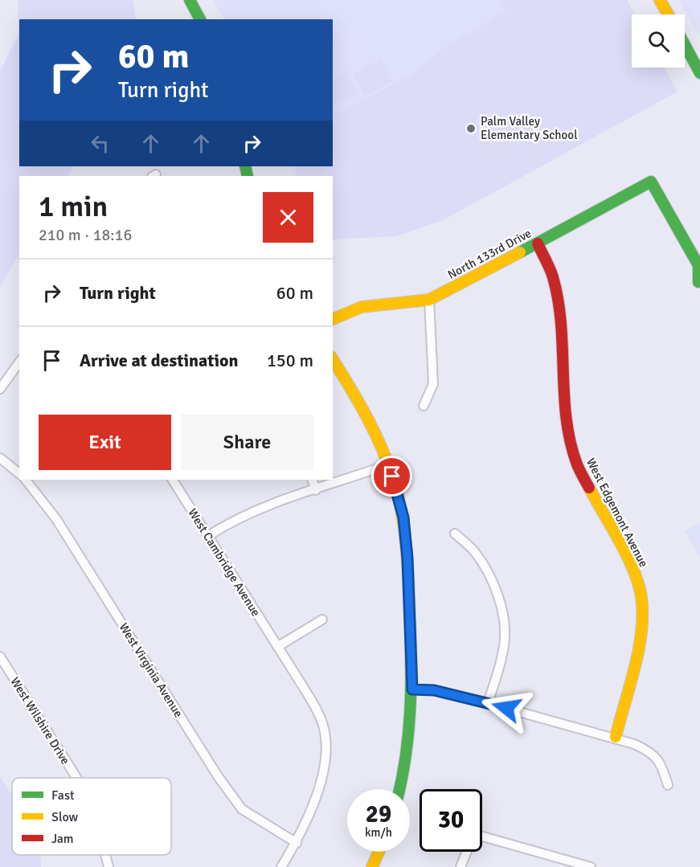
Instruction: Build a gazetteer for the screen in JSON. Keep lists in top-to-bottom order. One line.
{"streets":{"street":["North 133rd Drive","West Edgemont Avenue","West Cambridge Avenue","West Virginia Avenue","West Wilshire Drive"]},"crossings":[["North 133rd Drive","West Edgemont Avenue"],["West Cambridge Avenue","West Virginia Avenue"]],"places":["Palm Valley Elementary School"],"legend":["Fast","Slow","Jam"],"page":{"turn":["60 m","Turn right"],"heading":["1 min","210 m · 18:16"],"list":[{"name":"Turn right","value":"60 m"},{"name":"Arrive at destination","value":"150 m"}],"buttons":["Exit","Share"],"speed":"29 km/h","limit":"30"}}
